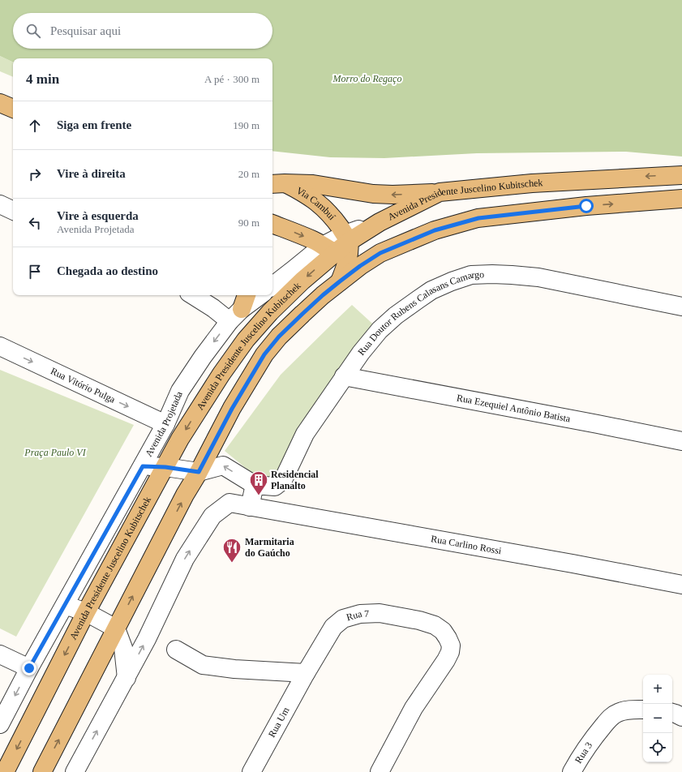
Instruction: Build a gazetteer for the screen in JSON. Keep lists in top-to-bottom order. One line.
{"streets":{"main road":["Avenida Presidente Juscelino Kubitschek","Via Cambuí"],"street":["Rua Doutor Rubens Calasans Camargo","Rua Vitório Pulga","Rua Ezequiel Antônio Batista","Avenida Projetada","Rua Carlino Rossi","Rua 7","Rua Um","Rua 3"]},"crossings":[["Avenida Presidente Juscelino Kubitschek","Via Cambuí"],["Rua Doutor Rubens Calasans Camargo","Rua Ezequiel Antônio Batista"],["Rua Vitório Pulga","Avenida Projetada"],["Rua 7","Rua Um"]],"one_way":["Rua Vitório Pulga","Avenida Projetada","Rua Carlino Rossi"],"parks":["Morro do Regaço","Praça Paulo VI"],"places":{"building":["Residencial Planalto"],"restaurant":["Marmitaria do Gaúcho"]},"page":{"search":"Pesquisar aqui","heading":["4 min","A pé · 300 m"],"list":[["Siga em frente","190 m"],["Vire à direita","20 m"],["Vire à esquerda","Avenida Projetada","90 m"],"Chegada ao destino"],"map_buttons":["+","−"]}}
